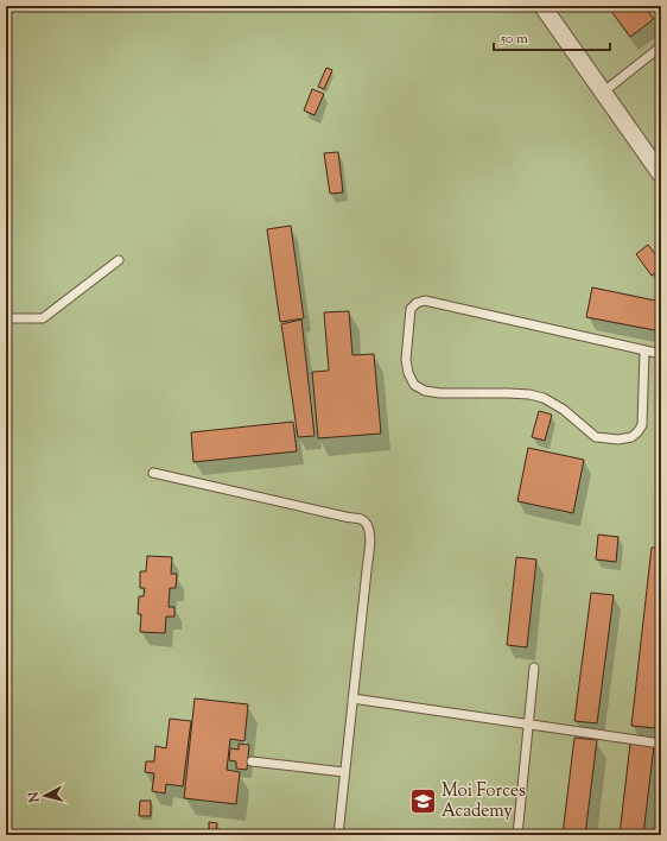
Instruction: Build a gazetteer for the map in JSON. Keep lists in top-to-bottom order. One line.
{"places":{"school or university":["Moi Forces Academy"]},"scale_bar":"50 m","north":"left"}
